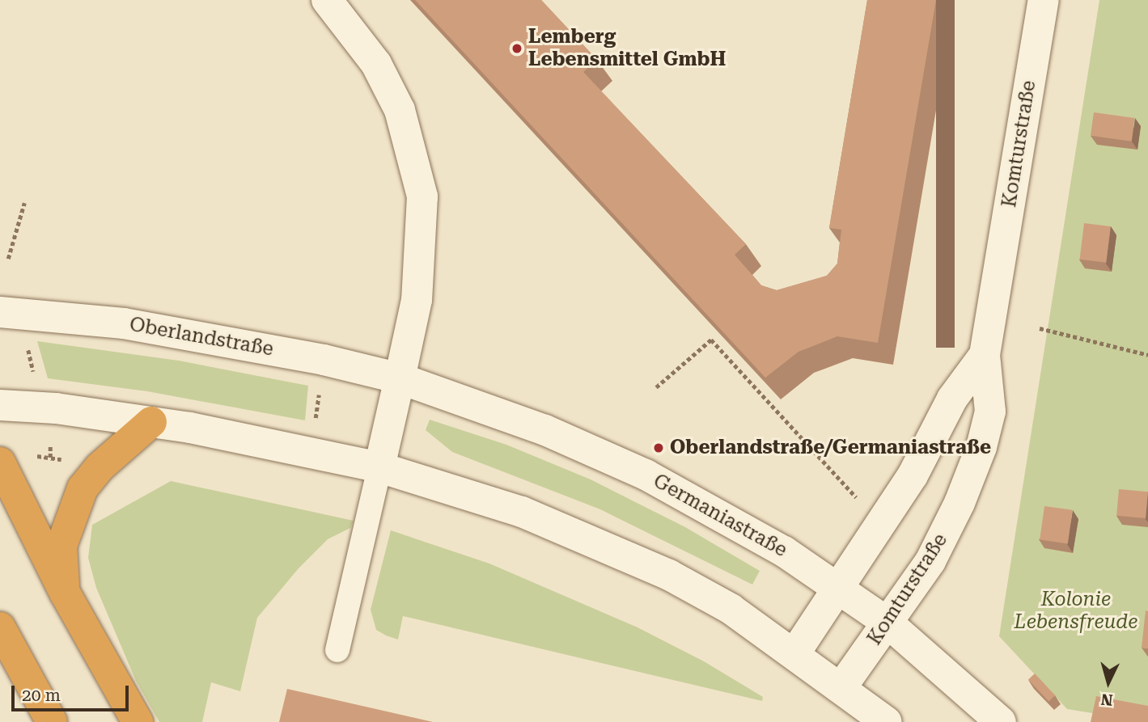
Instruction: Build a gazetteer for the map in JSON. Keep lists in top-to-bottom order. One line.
{"streets":{"street":["Komturstraße","Oberlandstraße","Germaniastraße"]},"crossings":[["Komturstraße","Germaniastraße"],["Oberlandstraße","Germaniastraße"]],"parks":["Kolonie Lebensfreude"],"places":["Lemberg Lebensmittel GmbH","Oberlandstraße/Germaniastraße"],"scale_bar":"20 m","north":"bottom"}
